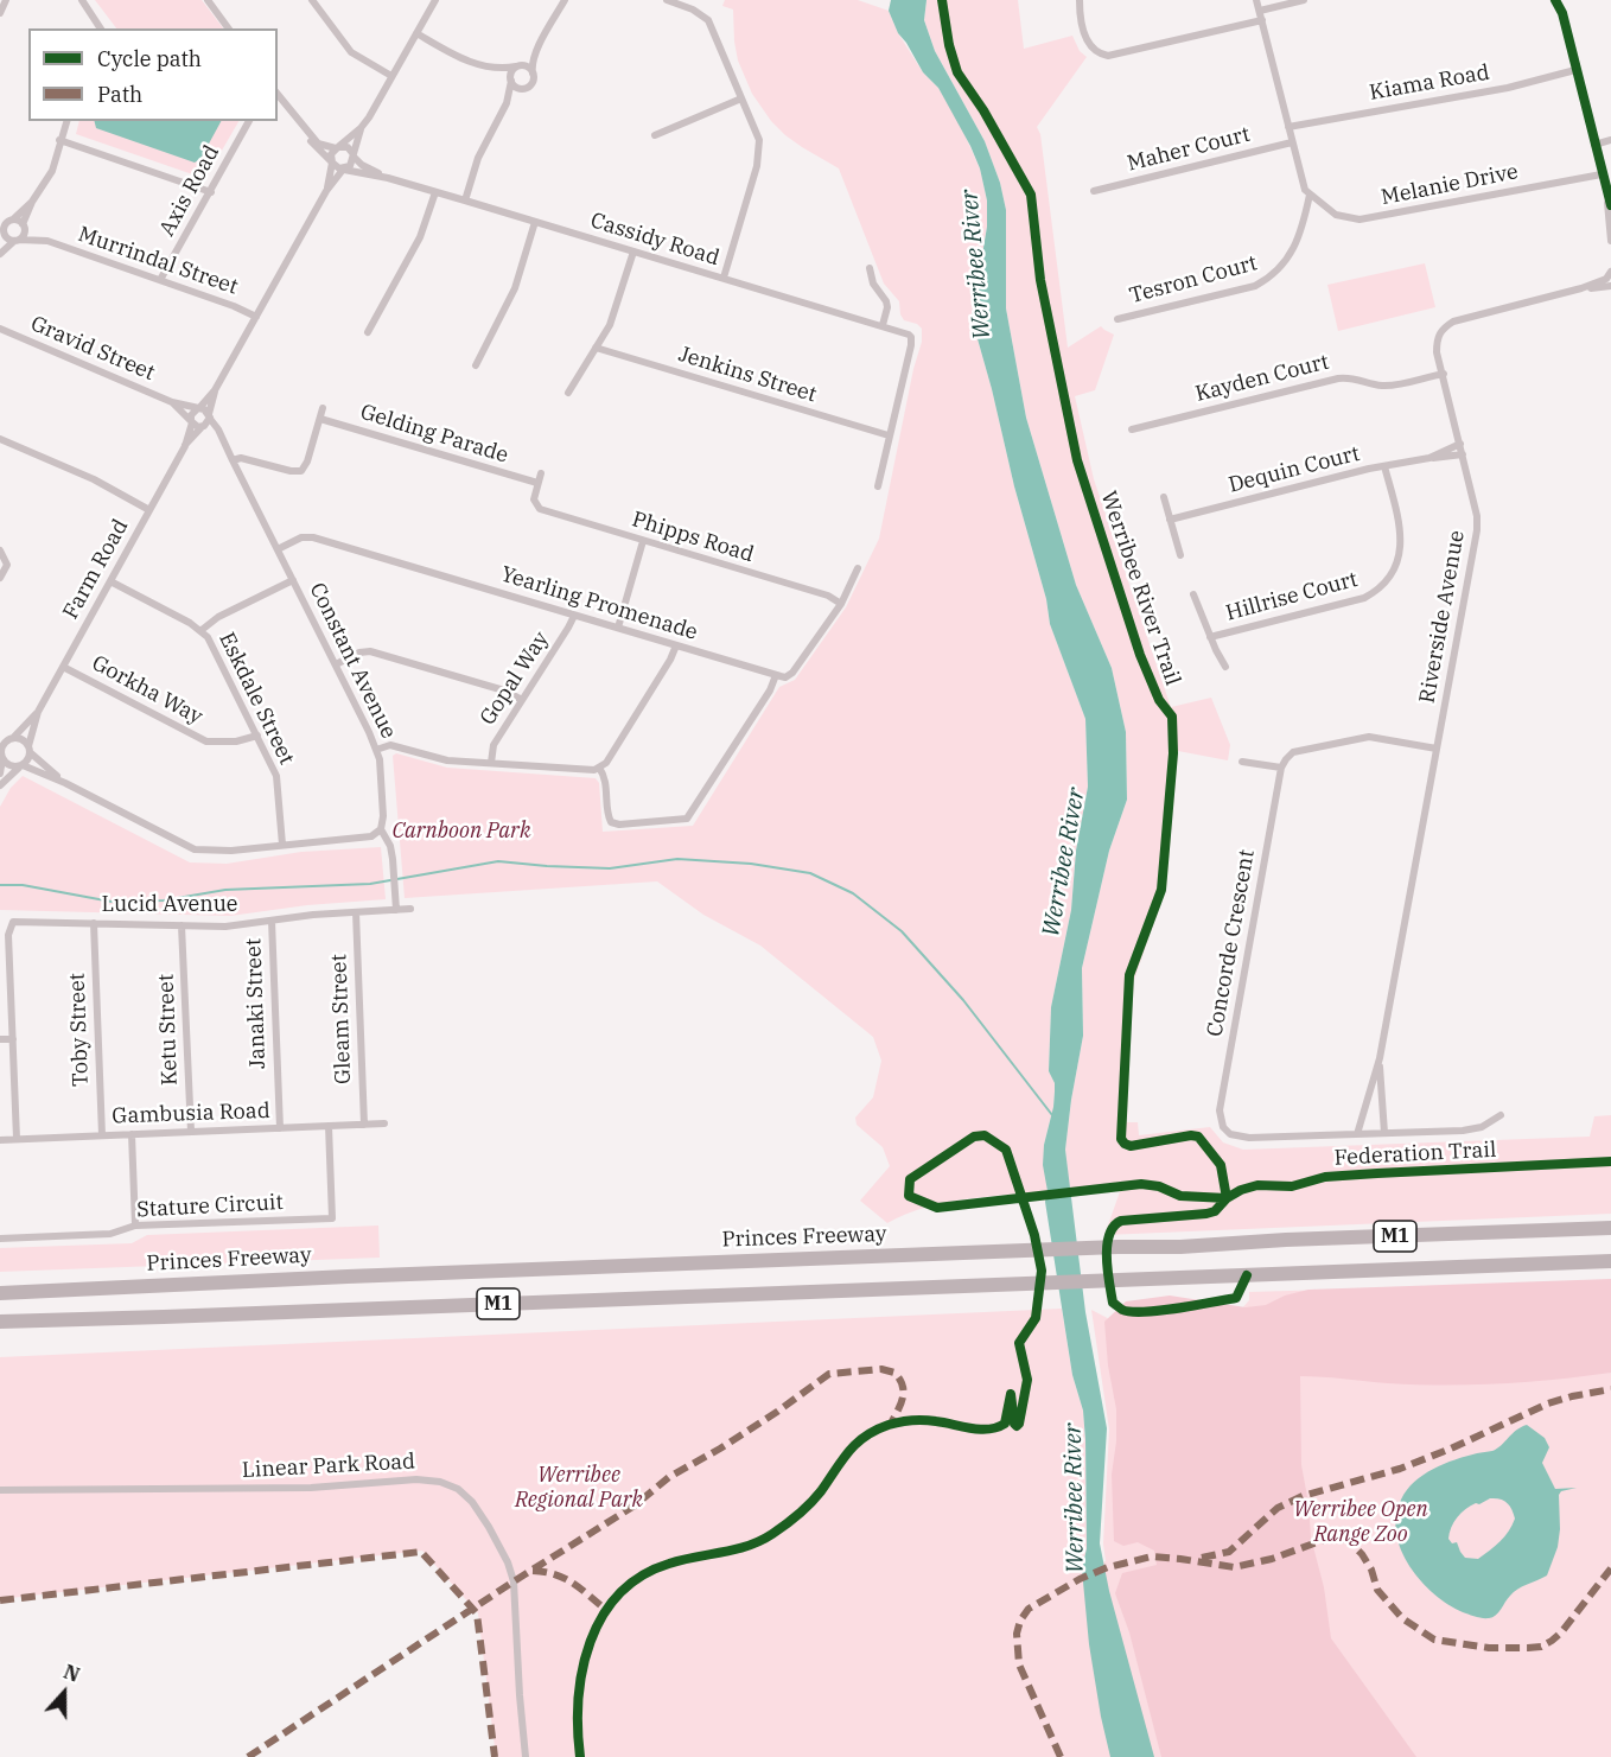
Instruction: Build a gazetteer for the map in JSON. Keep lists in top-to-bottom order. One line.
{"streets":{"highway":["M1","Princes Freeway"],"street":["Kiama Road","Maher Court","Melanie Drive","Axis Road","Cassidy Road","Murrindal Street","Tesron Court","Gravid Street","Jenkins Street","Kayden Court","Gelding Parade","Dequin Court","Phipps Road","Farm Road","Hillrise Court","Yearling Promenade","Riverside Avenue","Constant Avenue","Gopal Way","Gorkha Way","Eskdale Street","Lucid Avenue","Concorde Crescent","Janaki Street","Gleam Street","Toby Street","Ketu Street","Gambusia Road","Stature Circuit","Linear Park Road"],"cycle path":["Werribee River Trail","Federation Trail"]},"crossings":[["Melanie Drive","Tesron Court"],["Axis Road","Murrindal Street"],["Cassidy Road","Jenkins Street"],["Gravid Street","Farm Road"],["Gravid Street","Constant Avenue"],["Kayden Court","Riverside Avenue"],["Gelding Parade","Phipps Road"],["Dequin Court","Hillrise Court"],["Dequin Court","Riverside Avenue"],["Farm Road","Constant Avenue"],["Farm Road","Gorkha Way"],["Farm Road","Eskdale Street"],["Yearling Promenade","Constant Avenue"],["Yearling Promenade","Gopal Way"],["Riverside Avenue","Concorde Crescent"],["Gorkha Way","Eskdale Street"],["Lucid Avenue","Janaki Street"],["Lucid Avenue","Gleam Street"],["Lucid Avenue","Toby Street"],["Lucid Avenue","Ketu Street"],["Janaki Street","Gambusia Road"],["Gleam Street","Gambusia Road"],["Toby Street","Gambusia Road"],["Ketu Street","Gambusia Road"],["Gambusia Road","Stature Circuit"]],"water":["Werribee River"],"parks":["Carnboon Park","Werribee Regional Park","Werribee Open Range Zoo"],"legend":["Cycle path","Path"],"north":"top"}
